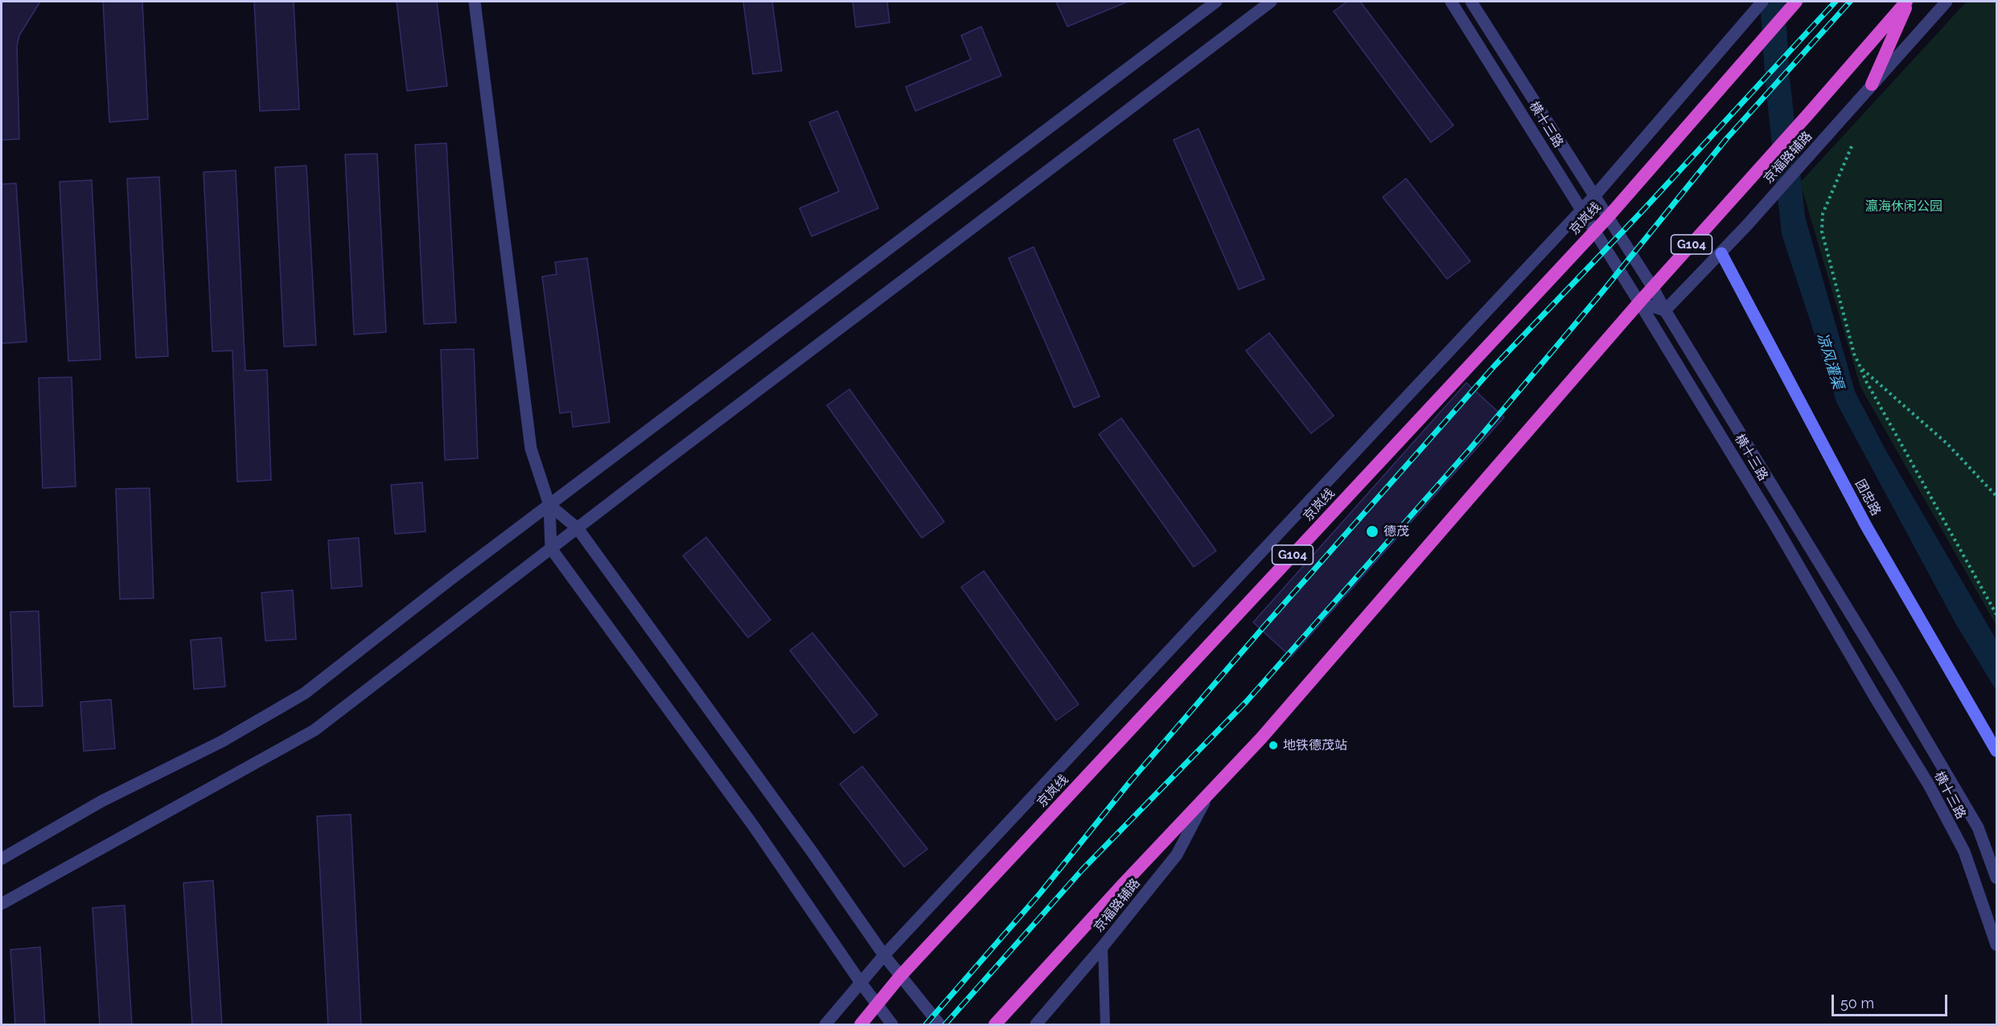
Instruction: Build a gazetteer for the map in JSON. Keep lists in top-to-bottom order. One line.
{"streets":{"highway":["京岚线","G104"],"main road":["团忠路"],"street":["横十三路","京福路辅路"]},"crossings":[["横十三路","京福路辅路"],["横十三路","京岚线"],["横十三路","G104"],["京福路辅路","G104"],["京福路辅路","团忠路"]],"water":["凉风灌渠"],"parks":["瀛海休闲公园"],"places":["德茂","地铁德茂站"],"scale_bar":"50 m"}
